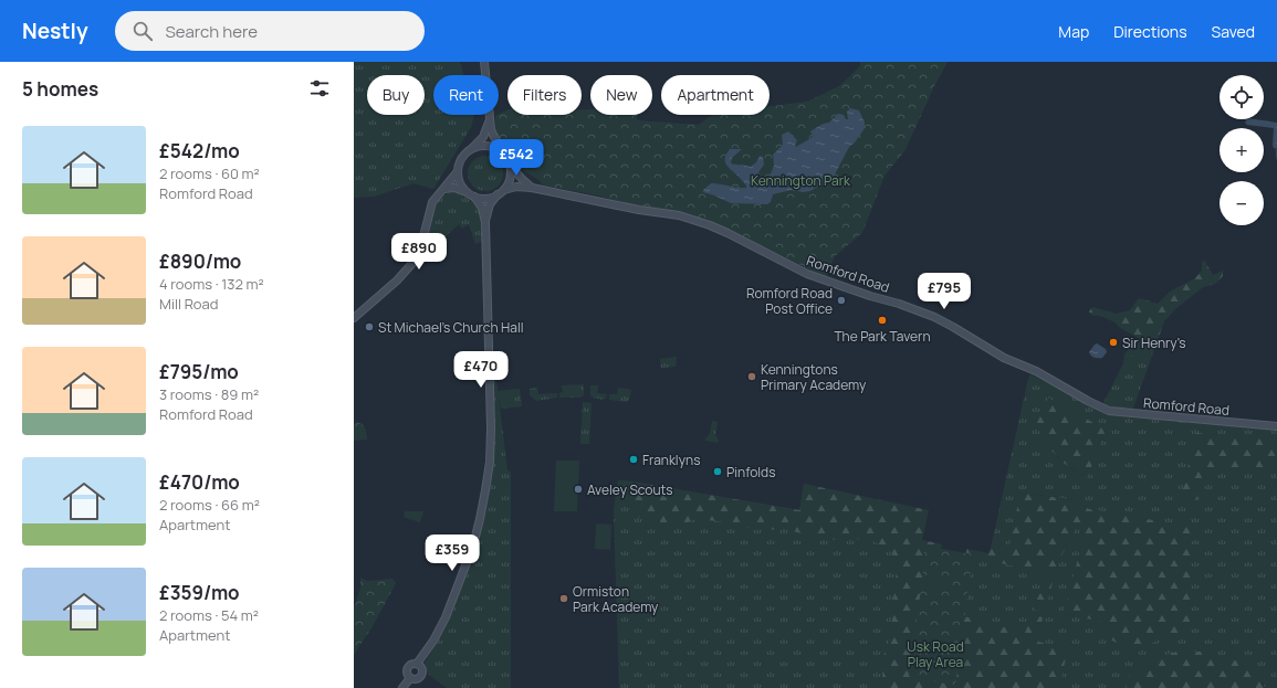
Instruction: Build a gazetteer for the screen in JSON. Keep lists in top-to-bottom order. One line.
{"streets":{"street":["Romford Road"]},"parks":["Kennington Park","Usk Road Play Area"],"places":["Romford Road Post Office","The Park Tavern","St Michael's Church Hall","Sir Henry's","Kenningtons Primary Academy","Franklyns","Pinfolds","Aveley Scouts","Ormiston Park Academy"],"page":{"header":"Nestly","search":"Search here","nav":["Map","Directions","Saved"],"heading":"5 homes","map_buttons":["+","−"],"chip":["Buy","Rent","Filters","New","Apartment"],"list":[{"name":"£542/mo","note":"2 rooms · 60 m² · Romford Road"},{"name":"£890/mo","note":"4 rooms · 132 m² · Mill Road"},{"name":"£795/mo","note":"3 rooms · 89 m² · Romford Road"},{"name":"£470/mo","note":"2 rooms · 66 m² · Apartment"},{"name":"£359/mo","note":"2 rooms · 54 m² · Apartment"}],"price":["£542","£890","£795","£470","£359"]}}
